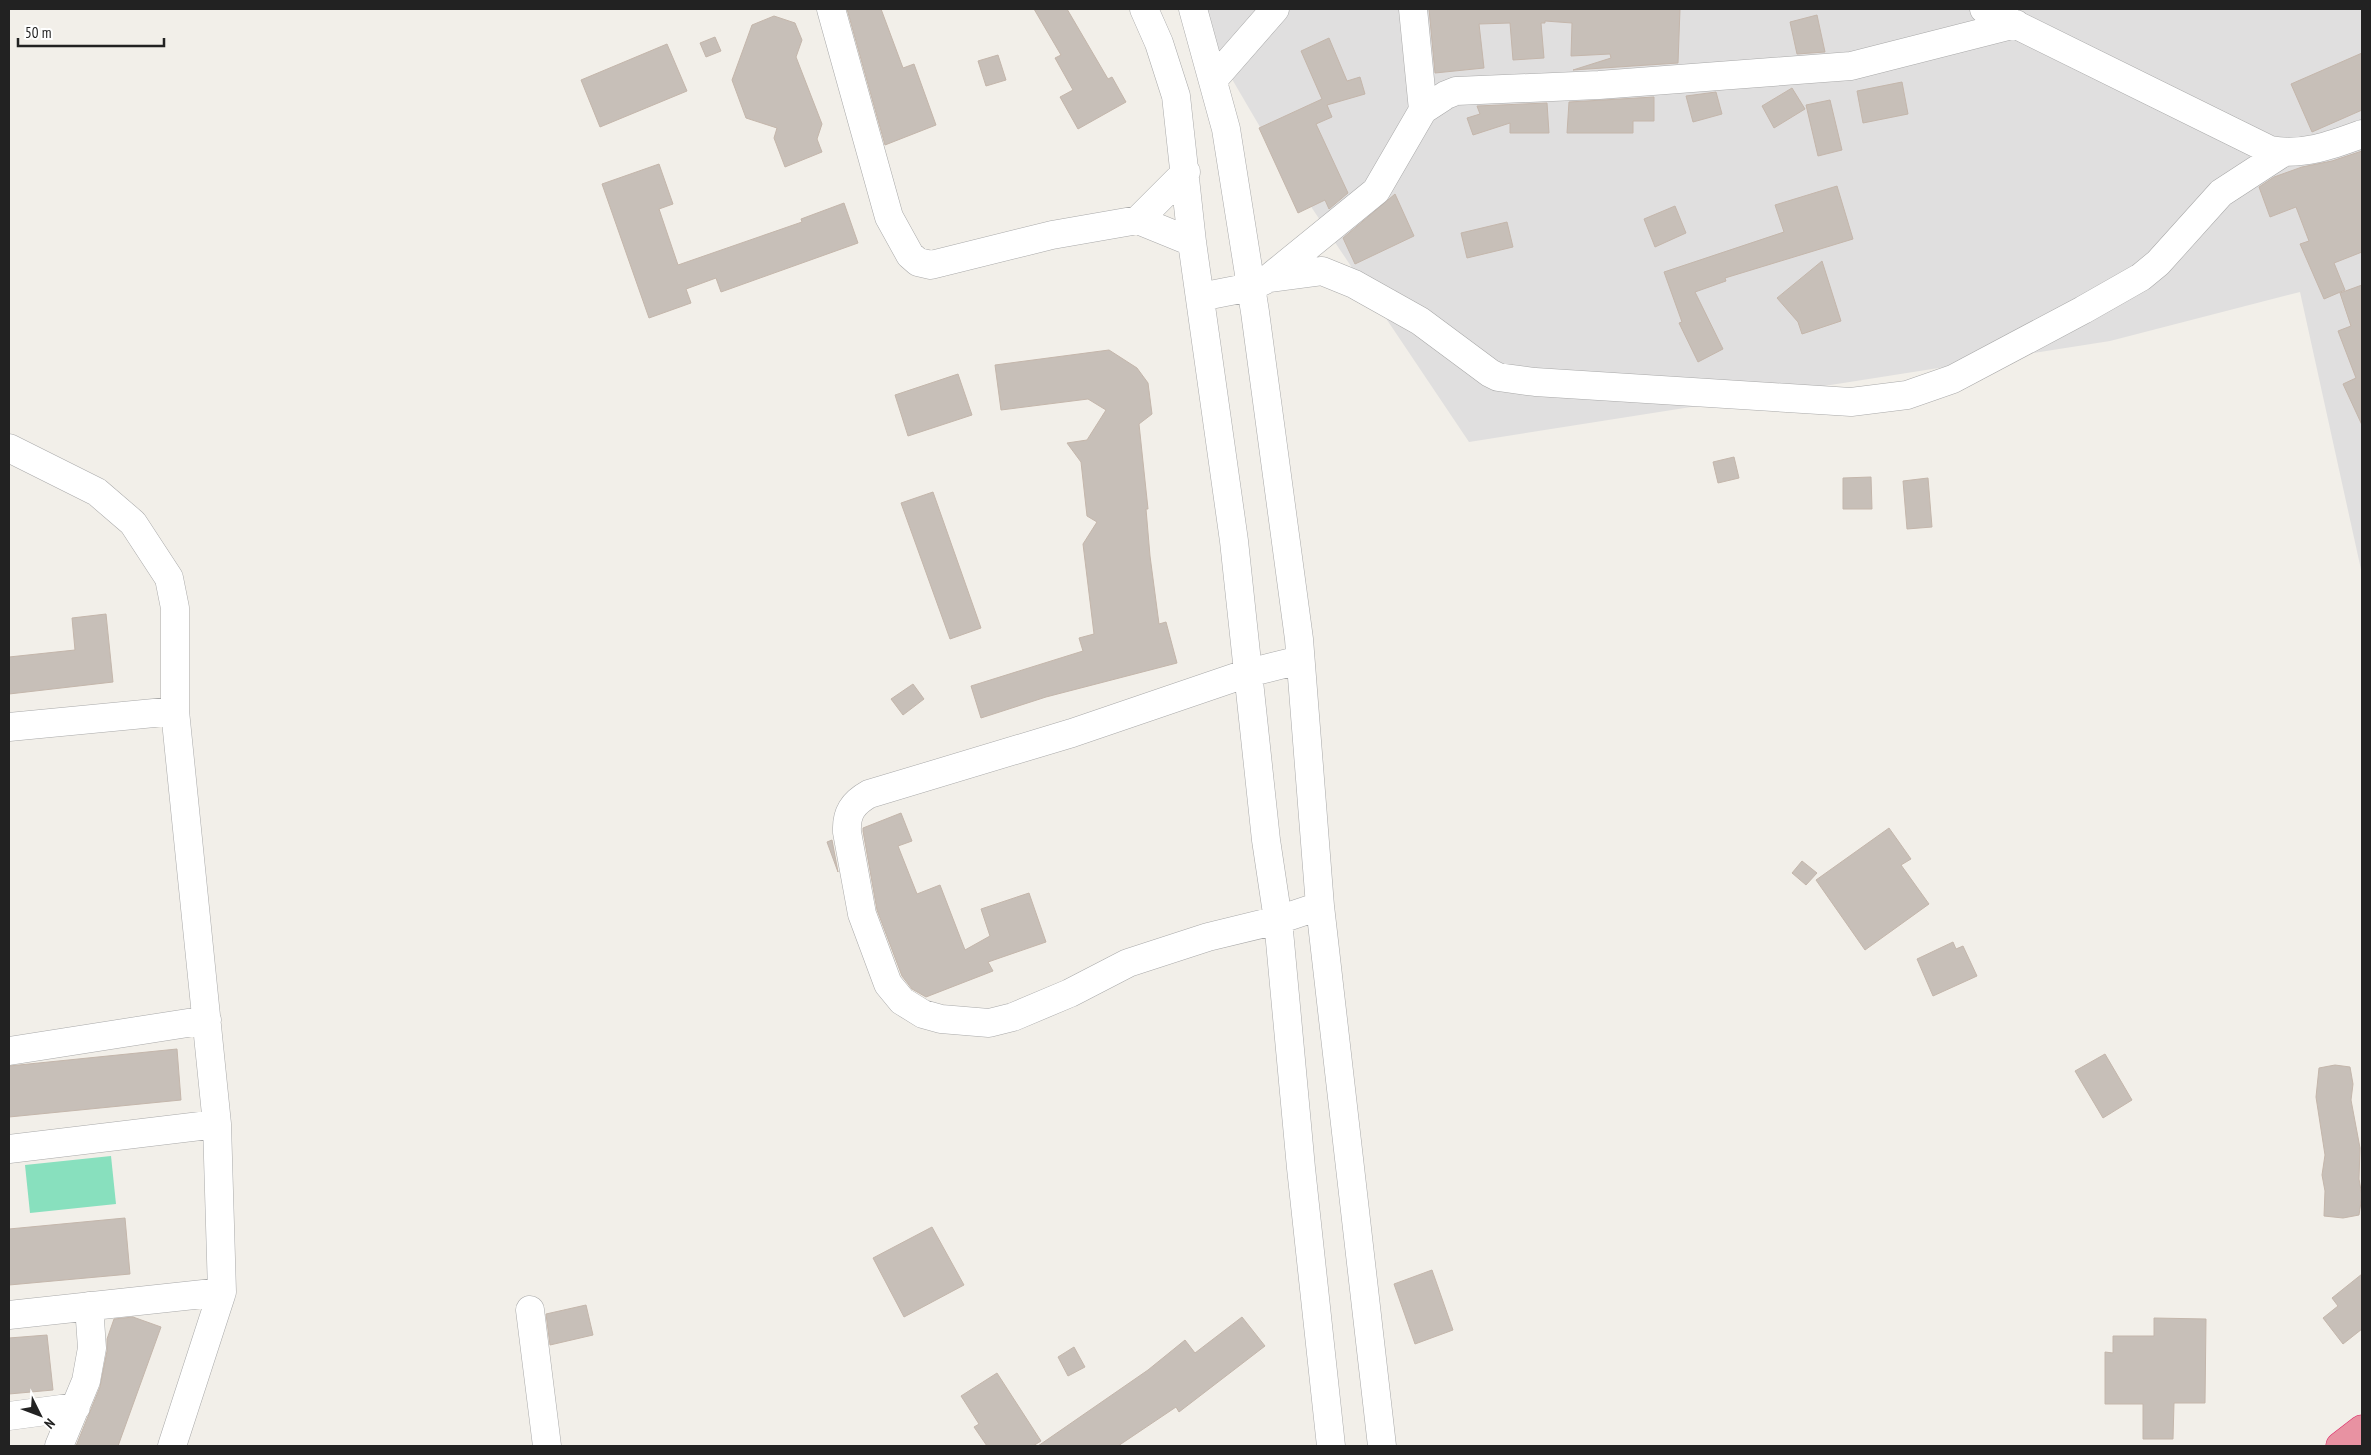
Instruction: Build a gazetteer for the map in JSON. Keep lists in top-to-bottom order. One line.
{"scale_bar":"50 m","north":"bottom right"}
